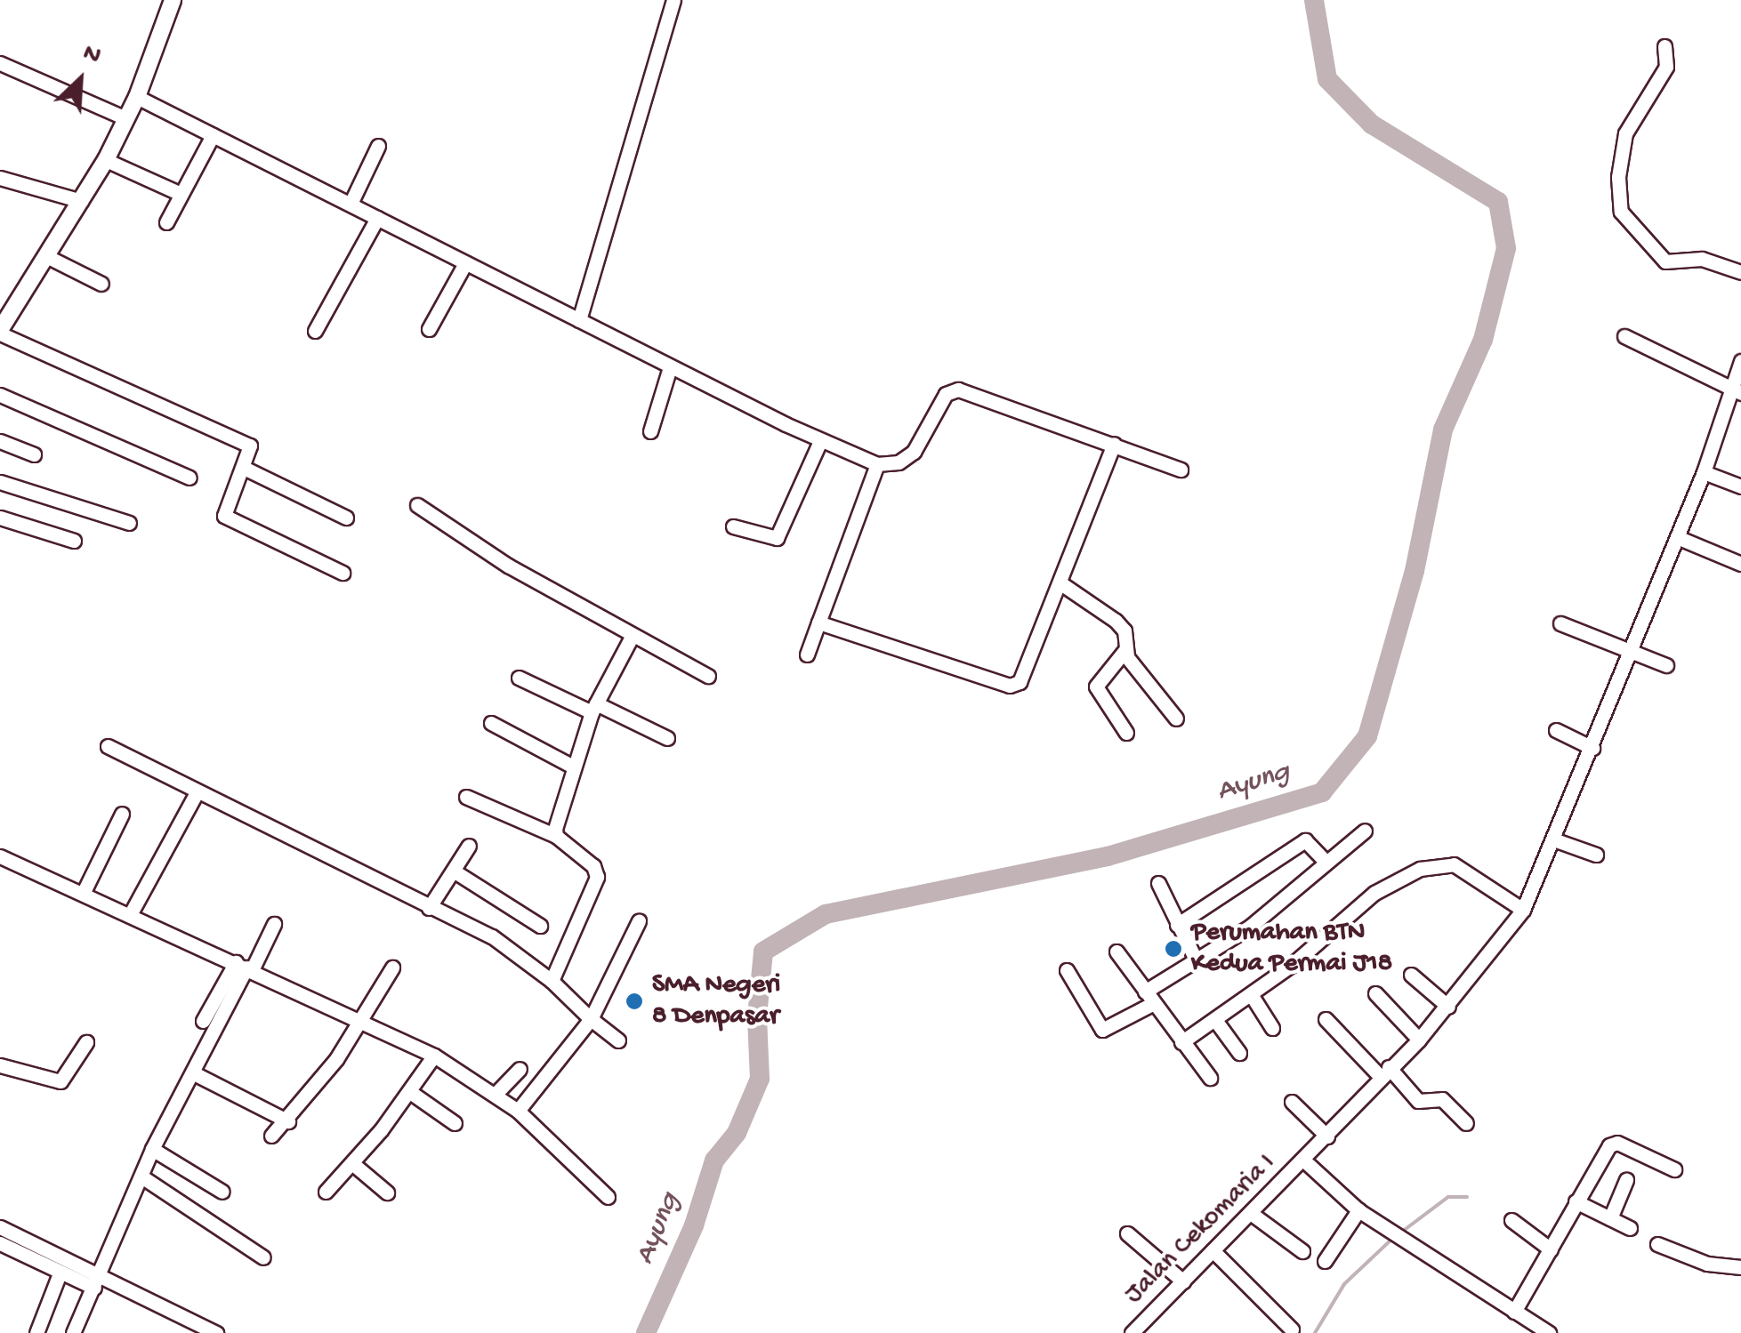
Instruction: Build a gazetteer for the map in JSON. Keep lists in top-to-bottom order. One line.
{"streets":{"street":["Jalan Cekomaria I"]},"water":["Ayung"],"places":["Perumahan BTN Kedua Permai J18","SMA Negeri 8 Denpasar"],"north":"top right"}
